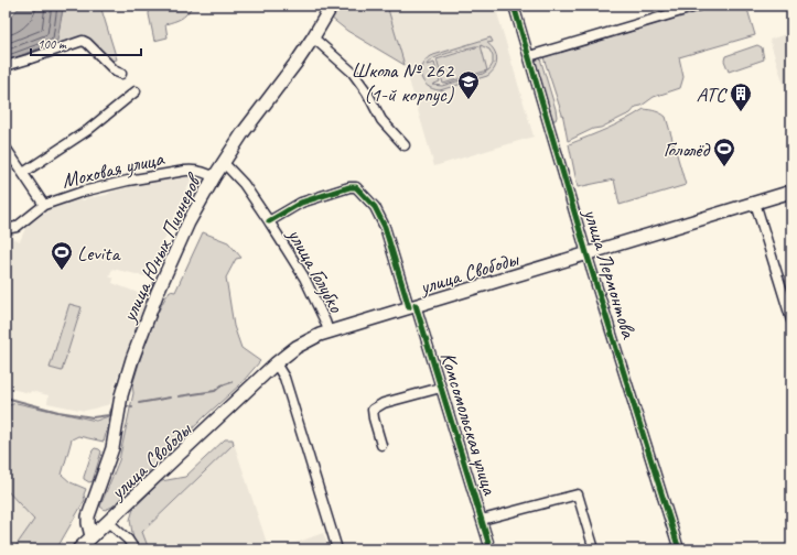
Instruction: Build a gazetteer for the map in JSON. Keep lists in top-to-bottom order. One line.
{"streets":{"main road":["улица Юных Пионеров","улица Свободы"],"street":["Моховая улица","улица Голубко","улица Лермонтова","Комсомольская улица"]},"crossings":[["Моховая улица","улица Юных Пионеров"],["улица Юных Пионеров","улица Голубко"],["улица Юных Пионеров","улица Свободы"],["улица Голубко","улица Свободы"],["улица Голубко","Комсомольская улица"],["улица Свободы","улица Лермонтова"],["улица Свободы","Комсомольская улица"]],"places":{"school or university":["Школа № 262 (1-й корпус)"],"building":["АТС"],"sports":["Гололёд","Levita"]},"scale_bar":"100 m"}
